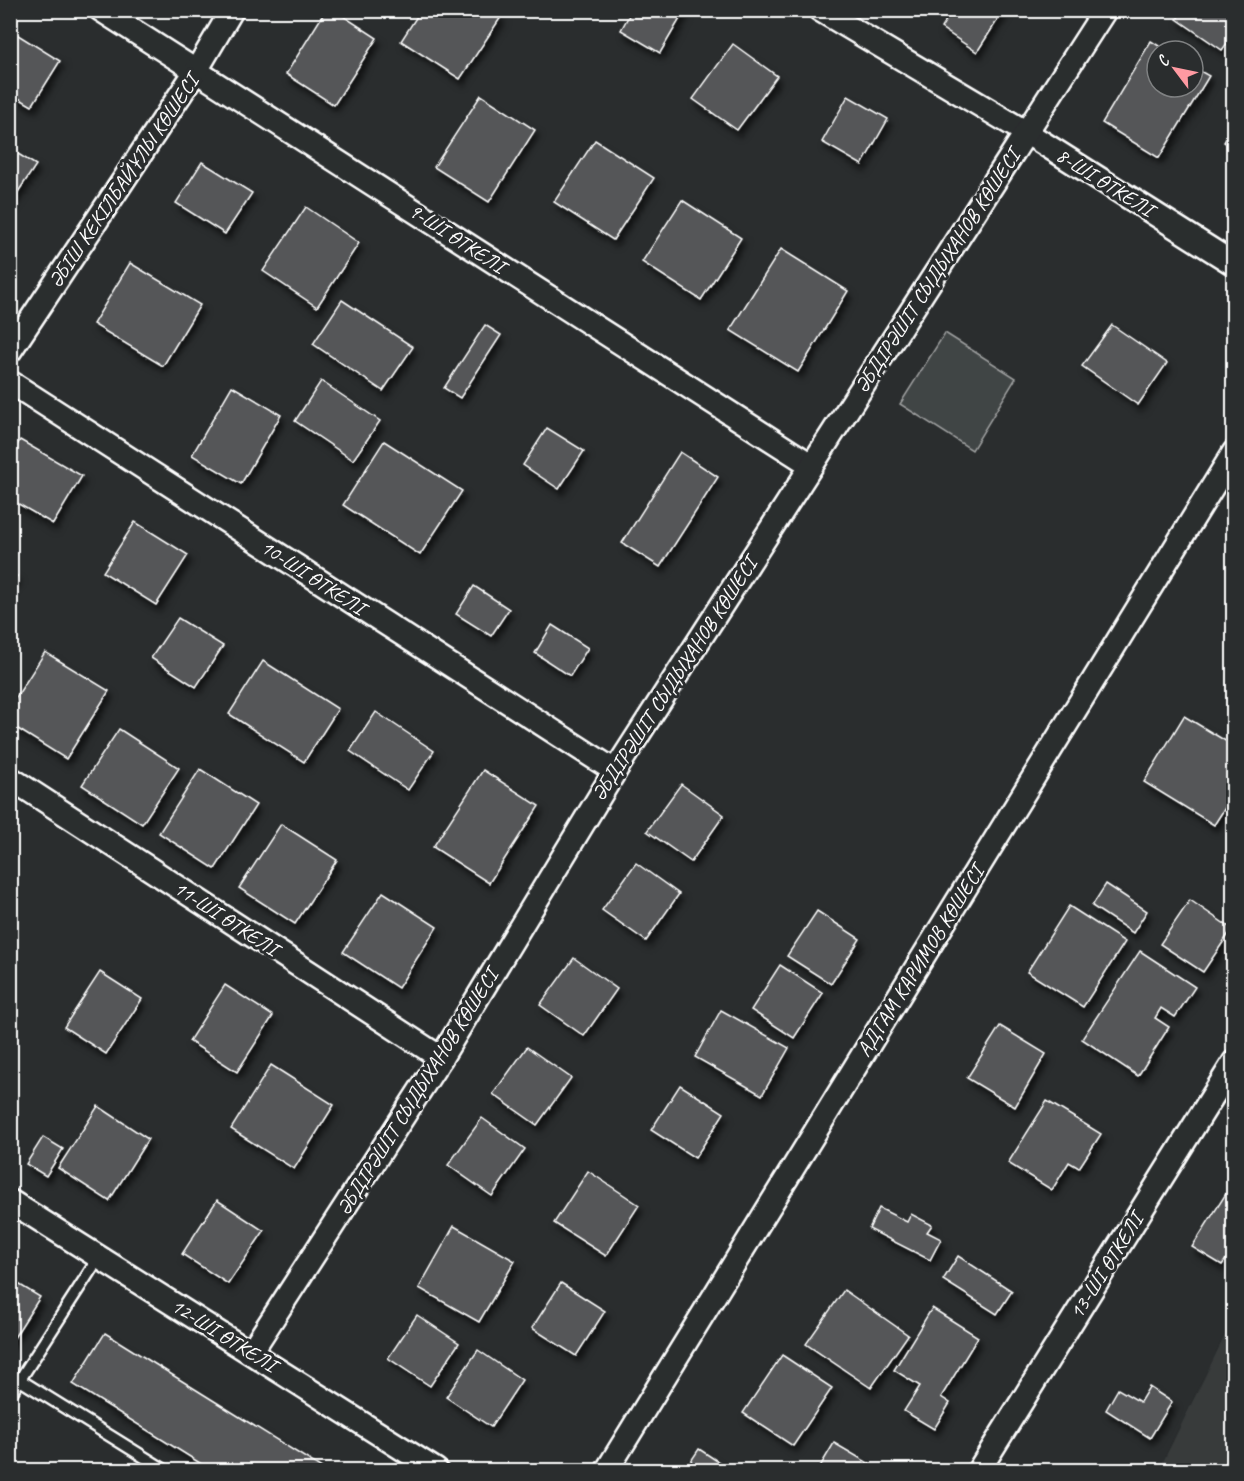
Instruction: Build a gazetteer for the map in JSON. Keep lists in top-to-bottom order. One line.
{"streets":{"street":["ӘБІШ КЕКІЛБАЙҰЛЫ КӨШЕСІ","8-ШІ ӨТКЕЛІ","9-ШІ ӨТКЕЛІ","ӘБДІРӘШІТ СЫДЫХАНОВ КӨШЕСІ","10-ШІ ӨТКЕЛІ","11-ШІ ӨТКЕЛІ","АДГАМ КАРИМОВ КӨШЕСІ","13-ШІ ӨТКЕЛІ","12-ШІ ӨТКЕЛІ"]},"crossings":[["ӘБІШ КЕКІЛБАЙҰЛЫ КӨШЕСІ","9-ШІ ӨТКЕЛІ"],["8-ШІ ӨТКЕЛІ","ӘБДІРӘШІТ СЫДЫХАНОВ КӨШЕСІ"],["9-ШІ ӨТКЕЛІ","ӘБДІРӘШІТ СЫДЫХАНОВ КӨШЕСІ"],["ӘБДІРӘШІТ СЫДЫХАНОВ КӨШЕСІ","10-ШІ ӨТКЕЛІ"],["ӘБДІРӘШІТ СЫДЫХАНОВ КӨШЕСІ","11-ШІ ӨТКЕЛІ"],["ӘБДІРӘШІТ СЫДЫХАНОВ КӨШЕСІ","12-ШІ ӨТКЕЛІ"]],"north":"top left"}
